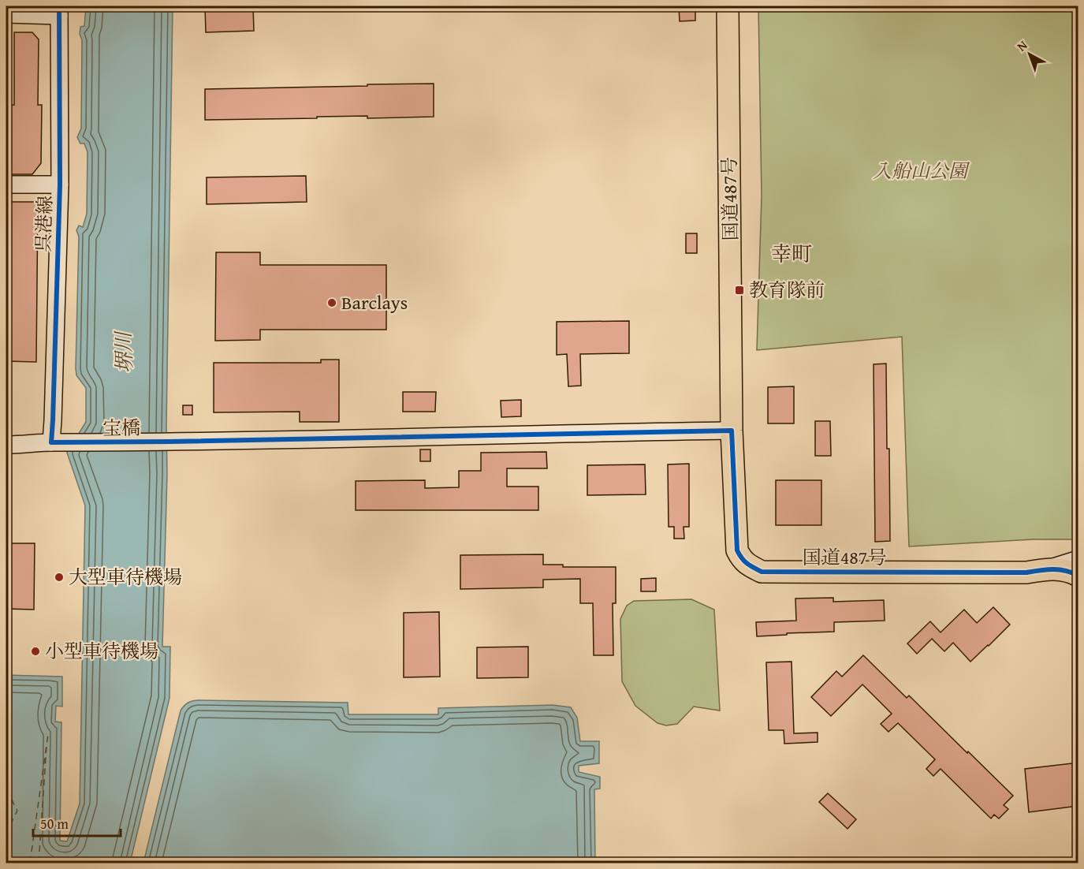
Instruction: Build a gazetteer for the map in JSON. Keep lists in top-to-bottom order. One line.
{"streets":{"highway":["国道487号"],"street":["呉港線","宝橋"]},"crossings":[["国道487号","宝橋"],["呉港線","宝橋"]],"districts":["幸町"],"water":["堺川"],"parks":["入船山公園"],"places":{"transit":["教育隊前"],"other":["Barclays","大型車待機場","小型車待機場"]},"scale_bar":"50 m","north":"top left"}
